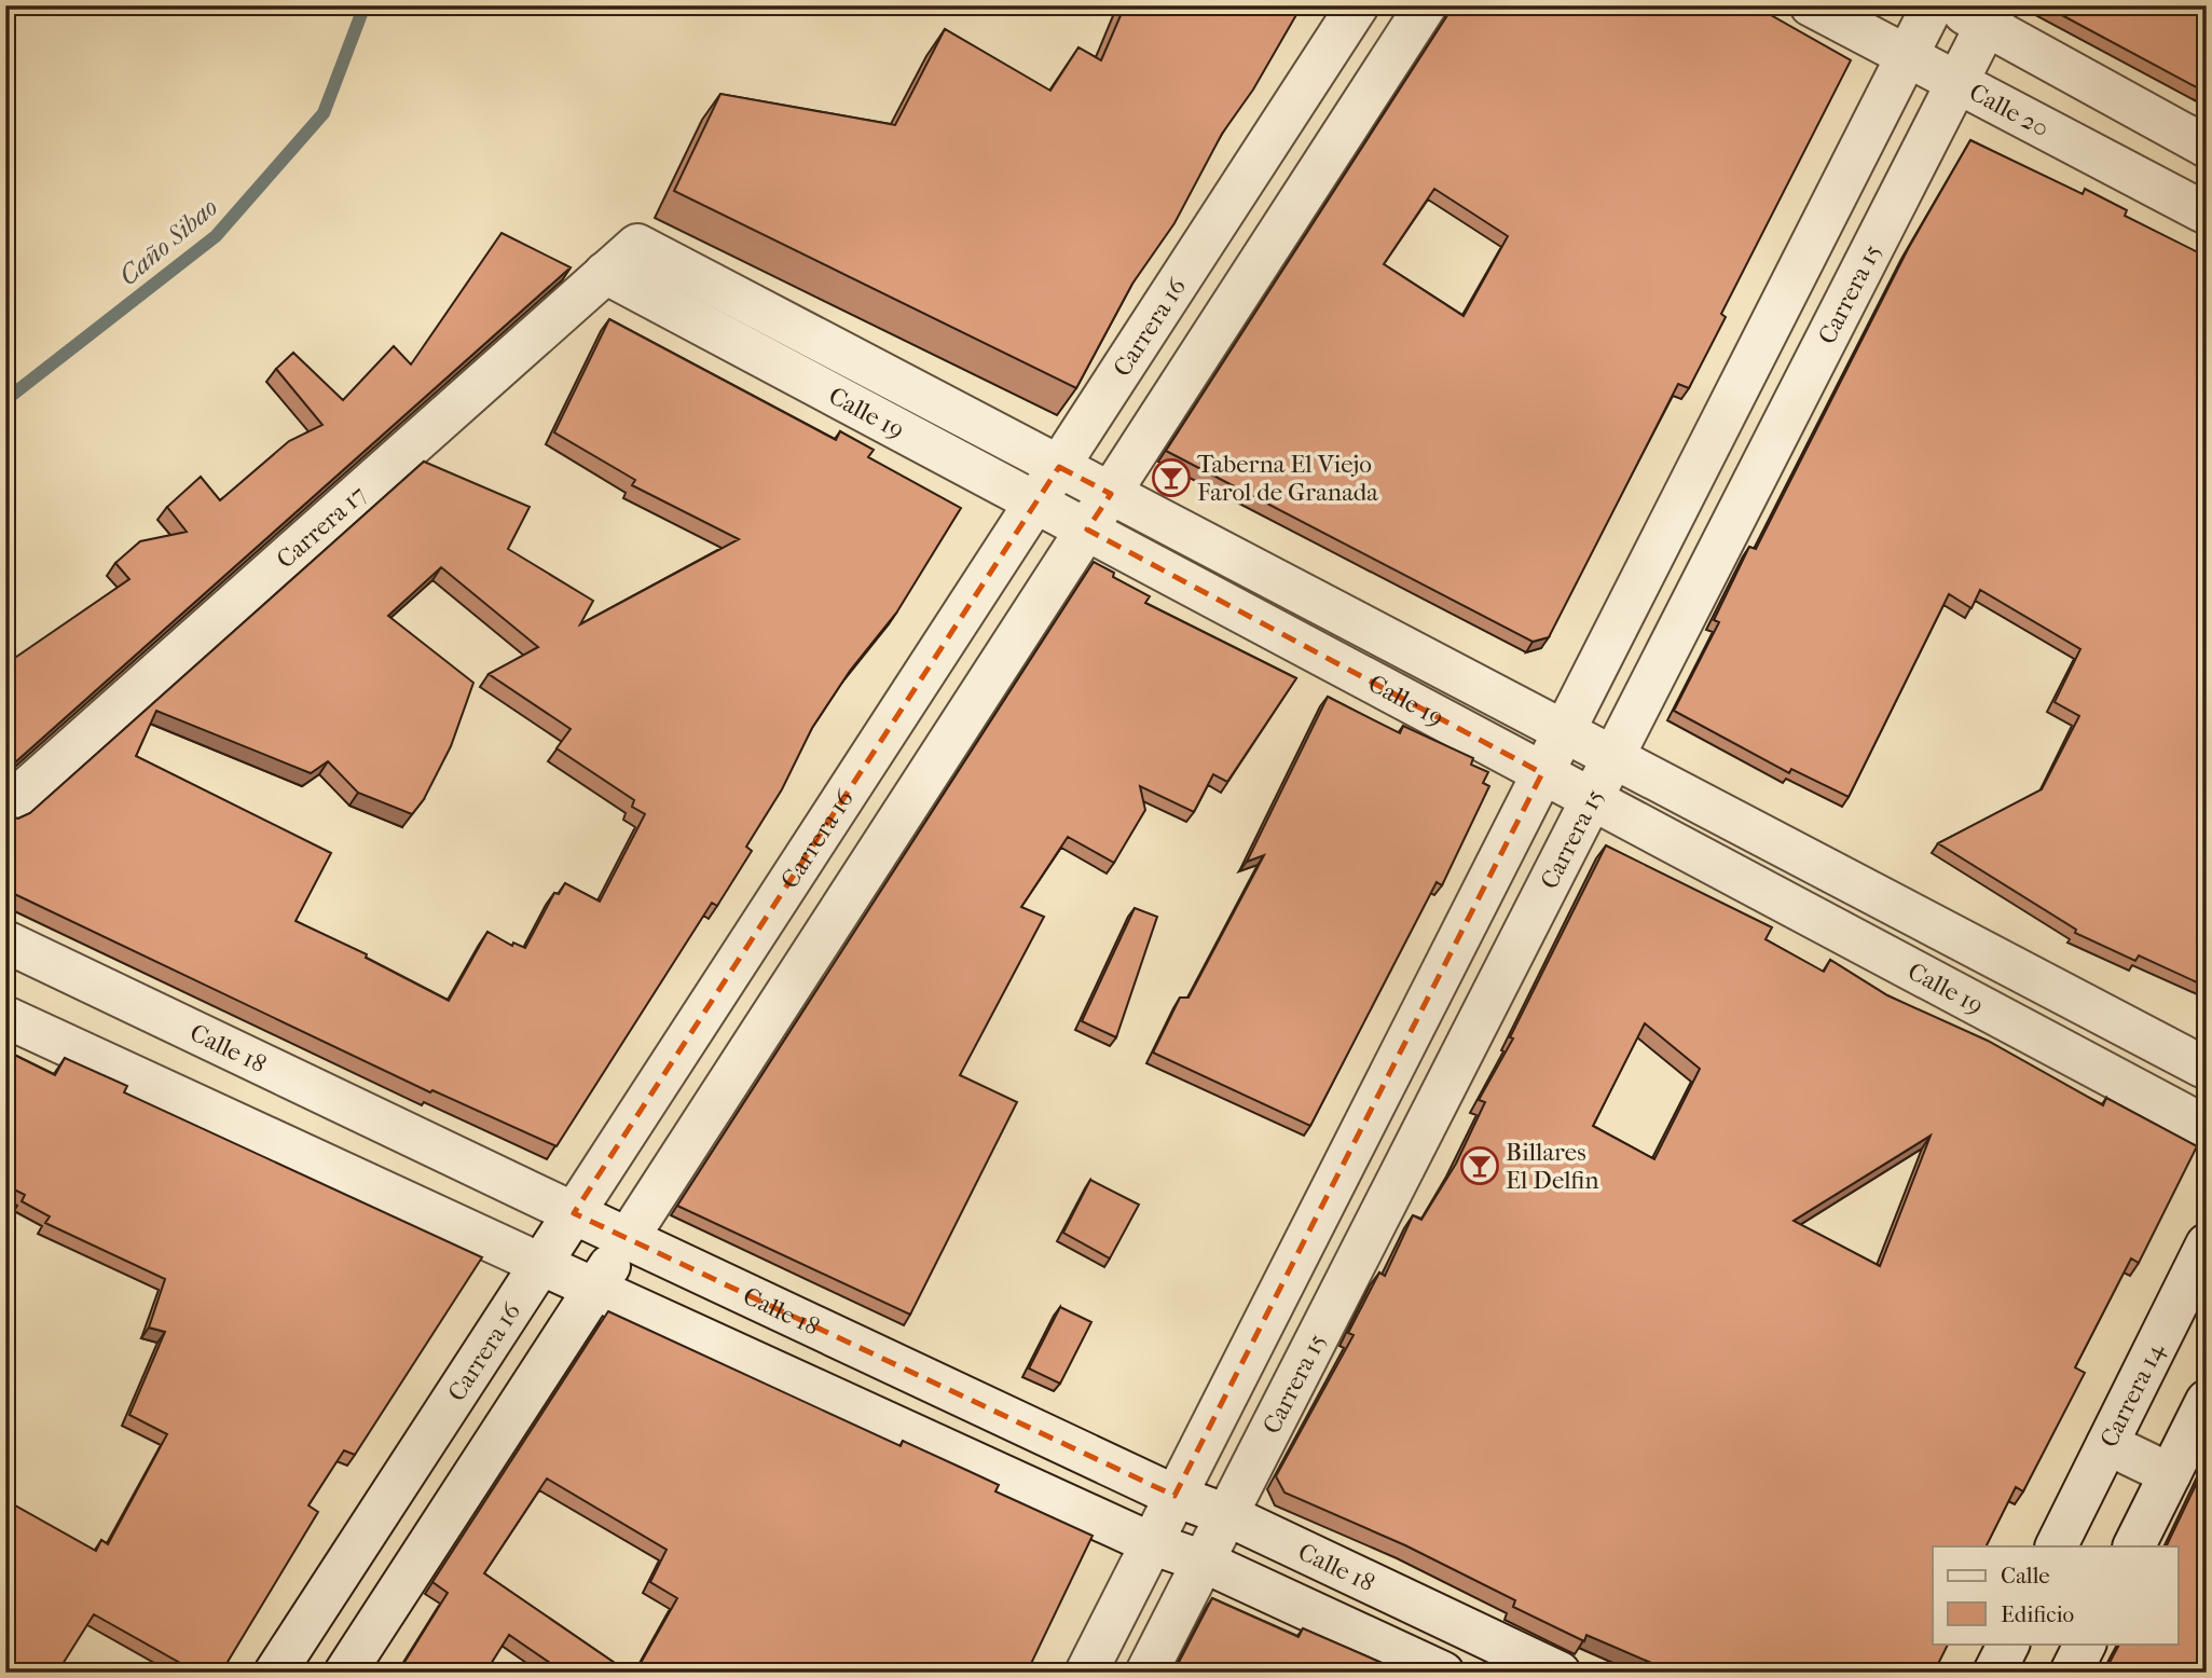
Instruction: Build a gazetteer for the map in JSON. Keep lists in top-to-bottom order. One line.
{"streets":{"street":["Calle 20","Carrera 15","Carrera 16","Calle 19","Carrera 17","Calle 18","Carrera 14"]},"crossings":[["Calle 20","Carrera 15"],["Carrera 15","Calle 19"],["Carrera 15","Calle 18"],["Carrera 16","Calle 19"],["Carrera 16","Calle 18"],["Calle 19","Carrera 17"]],"water":["Caño Sibao"],"places":{"bar":["Taberna El Viejo Farol de Granada","Billares El Delfin"]},"legend":["Calle","Edificio"]}
